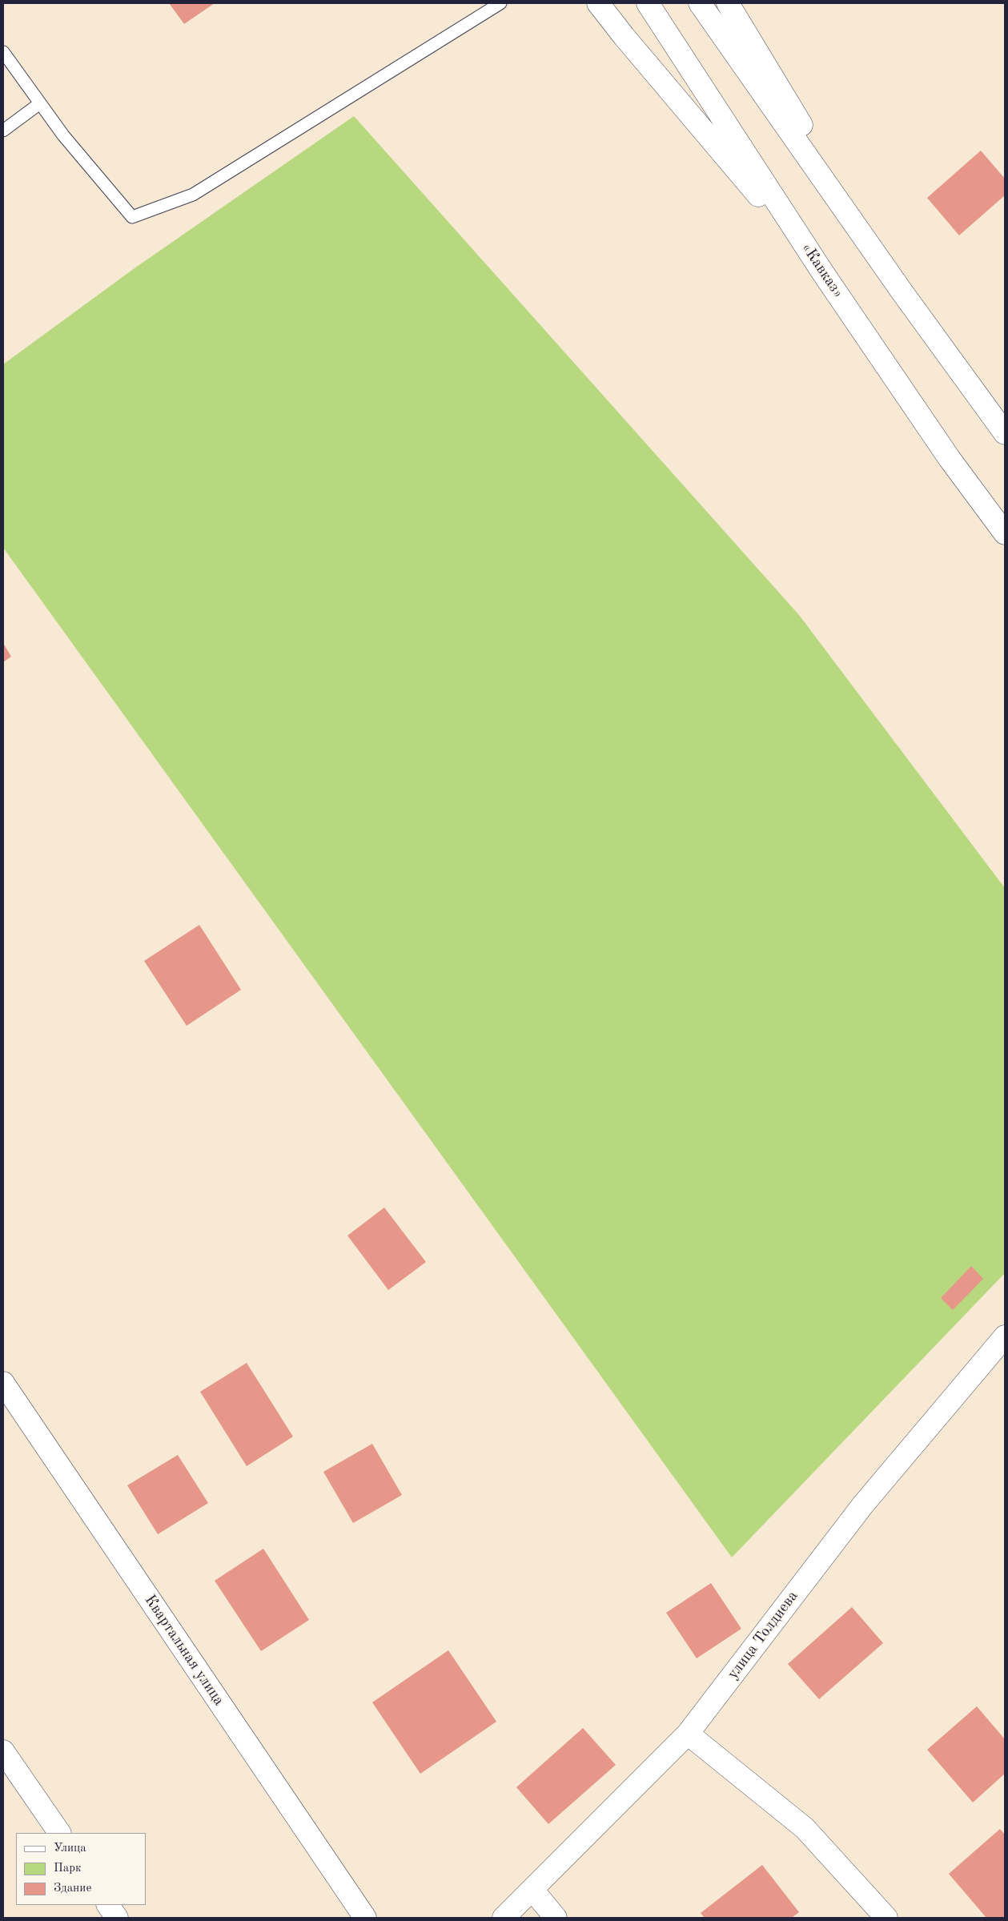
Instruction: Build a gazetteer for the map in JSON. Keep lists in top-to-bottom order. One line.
{"streets":{"main road":["«Кавказ»","улица Толдиева","Квартальная улица"]},"legend":["Улица","Парк","Здание"]}
